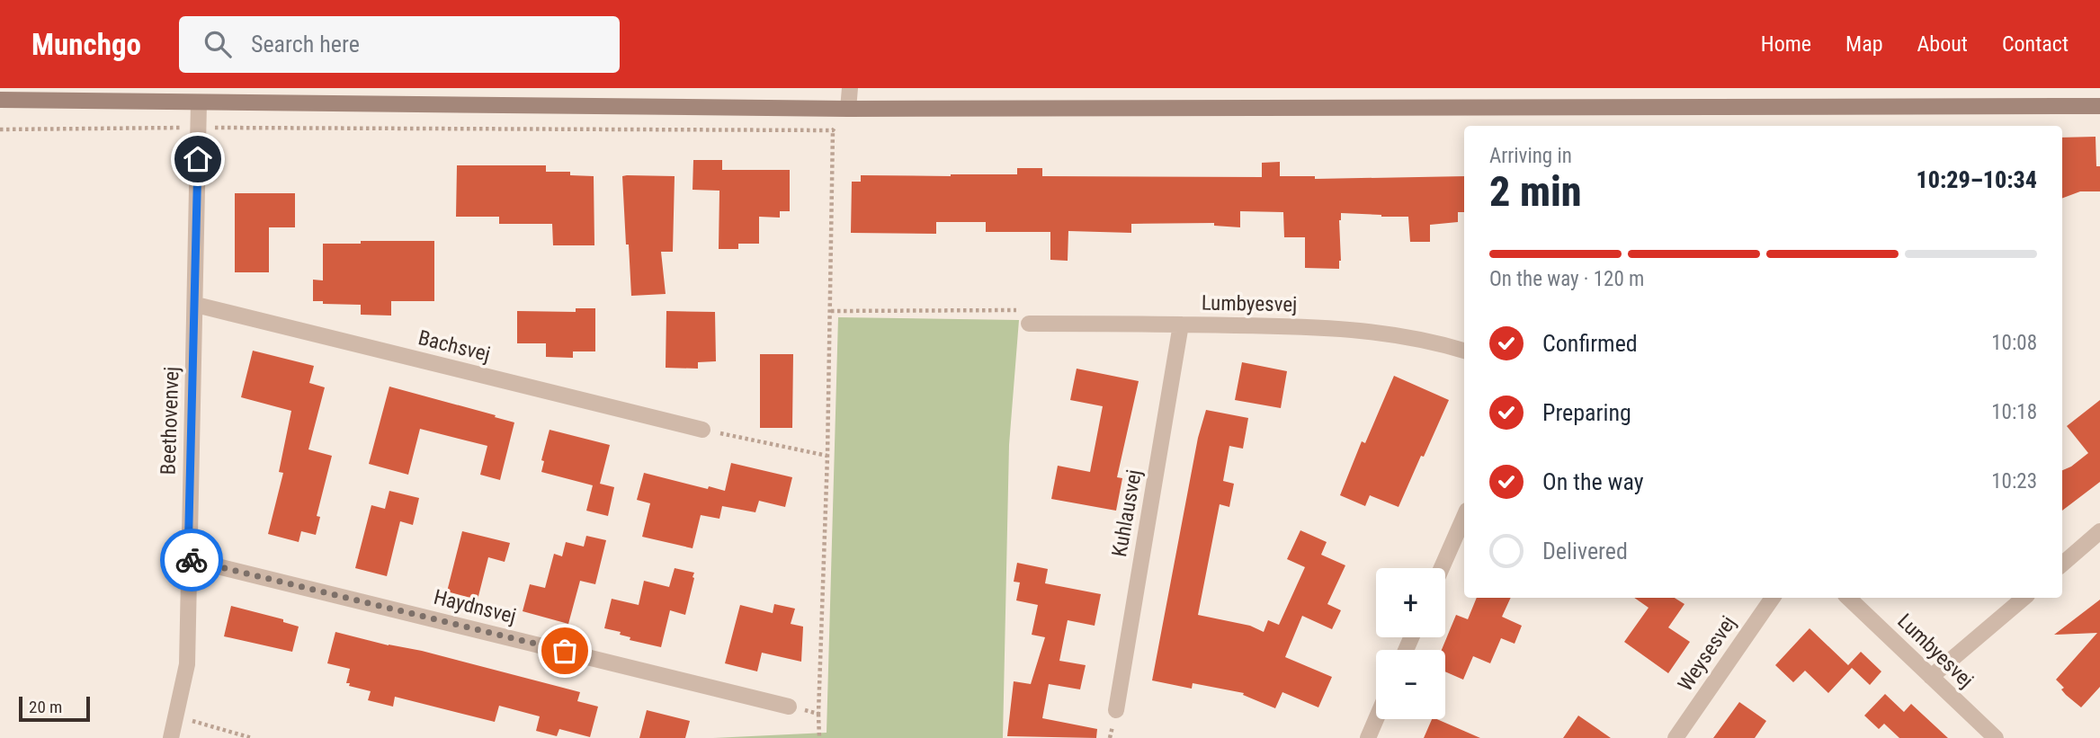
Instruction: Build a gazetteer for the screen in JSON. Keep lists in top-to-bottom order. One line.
{"streets":{"street":["Lumbyesvej","Bachsvej","Beethovenvej","Kuhlausvej","Haydnsvej","Weysesvej"]},"crossings":[["Lumbyesvej","Kuhlausvej"],["Bachsvej","Beethovenvej"],["Beethovenvej","Haydnsvej"]],"scale_bar":"20 m","page":{"header":"Munchgo","search":"Search here","nav":["Home","Map","About","Contact"],"heading":["2 min","Arriving in","10:29–10:34"],"bar":"On the way · 120 m","list":[["Confirmed","10:08"],["Preparing","10:18"],["On the way","10:23"],"Delivered"],"map_buttons":["+","−"],"scale":"20 m"}}
